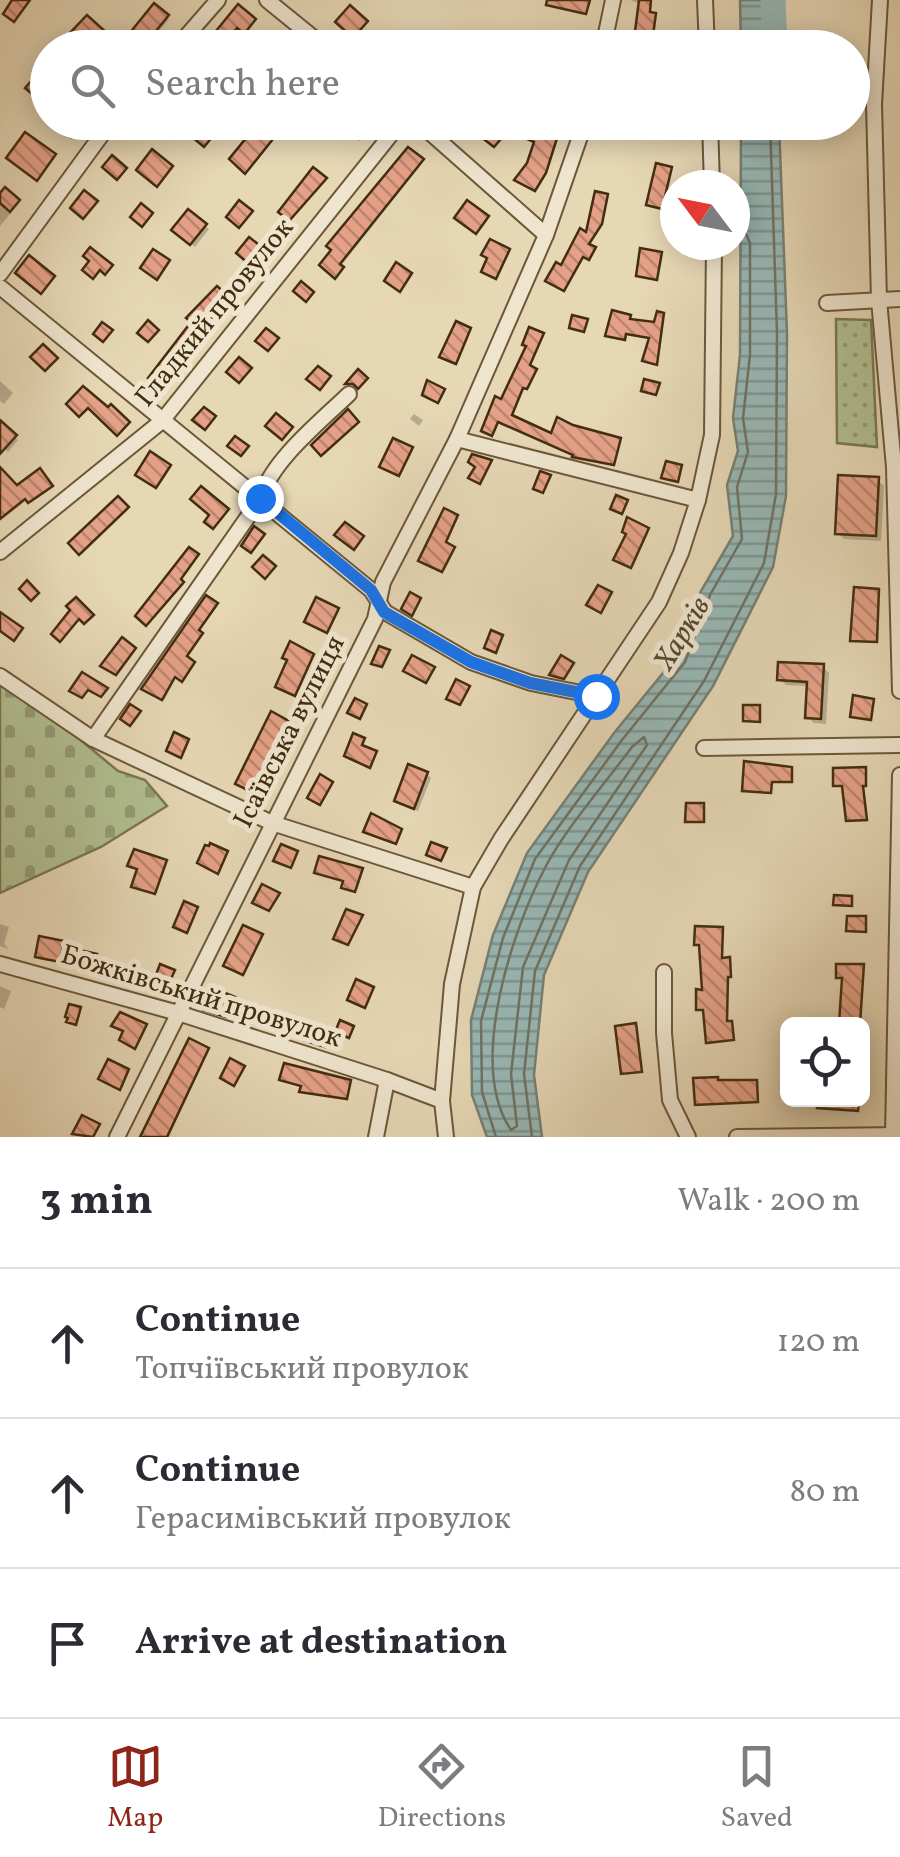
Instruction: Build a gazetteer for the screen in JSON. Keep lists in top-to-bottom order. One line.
{"streets":{"street":["Гладкий провулок","Ісаївська вулиця","Божківський провулок"]},"crossings":[["Ісаївська вулиця","Божківський провулок"]],"water":["Харків"],"north":"top left","page":{"search":"Search here","heading":["3 min","Walk · 200 m"],"list":[["Continue","Топчіївський провулок","120 m"],["Continue","Герасимівський провулок","80 m"],"Arrive at destination"],"nav":["Map","Directions","Saved"]}}
